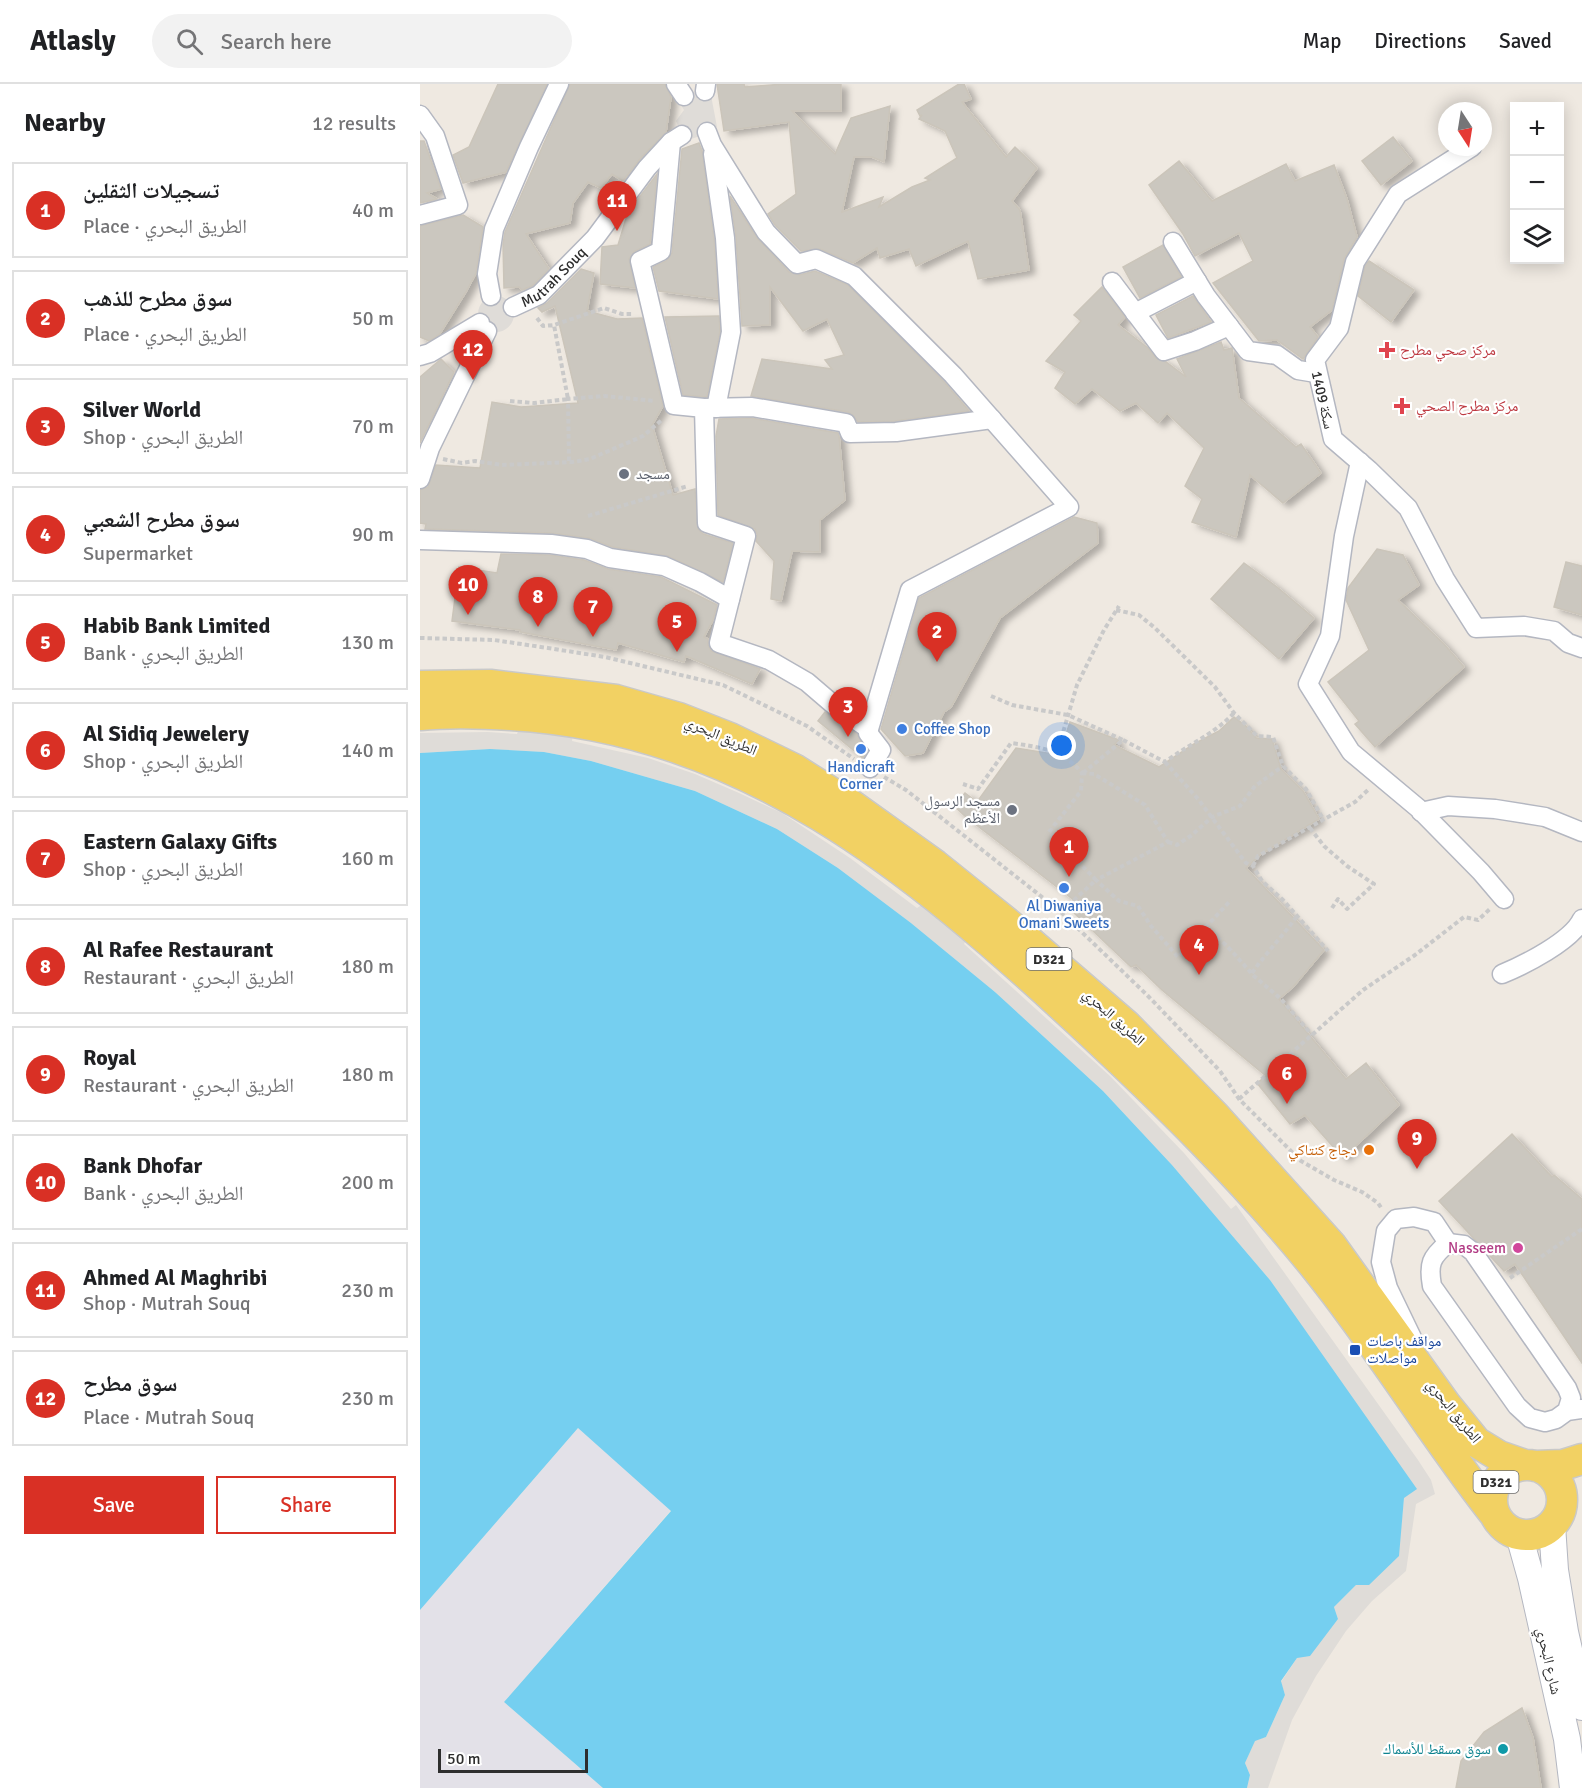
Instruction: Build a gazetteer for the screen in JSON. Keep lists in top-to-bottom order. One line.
{"streets":{"main road":["الطريق البحري","D321"],"street":["Mutrah Souq","1409 سكة","شارع البحري"]},"crossings":[["الطريق البحري","D321"],["الطريق البحري","شارع البحري"],["D321","شارع البحري"]],"places":{"health":["مركز صحي مطرح","مركز مطرح الصحي"],"other":["مسجد","Coffee Shop","Handicraft Corner","مسجد الرسول الأعظم","Al Diwaniya Omani Sweets","دجاج كنتاكي","Nasseem","سوق مسقط للأسماك"],"transit":["مواقف باصات مواصلات"]},"scale_bar":"50 m","north":"bottom","page":{"header":"Atlasly","search":"Search here","nav":["Map","Directions","Saved"],"heading":["Nearby","12 results"],"map_buttons":["+","−"],"list":[{"mark":"1","name":"تسجيلات الثقلين","note":"Place · الطريق البحري","value":"40 m"},{"mark":"2","name":"سوق مطرح للذهب","note":"Place · الطريق البحري","value":"50 m"},{"mark":"3","name":"Silver World","note":"Shop · الطريق البحري","value":"70 m"},{"mark":"4","name":"سوق مطرح الشعبي","note":"Supermarket","value":"90 m"},{"mark":"5","name":"Habib Bank Limited","note":"Bank · الطريق البحري","value":"130 m"},{"mark":"6","name":"Al Sidiq Jewelery","note":"Shop · الطريق البحري","value":"140 m"},{"mark":"7","name":"Eastern Galaxy Gifts","note":"Shop · الطريق البحري","value":"160 m"},{"mark":"8","name":"Al Rafee Restaurant","note":"Restaurant · الطريق البحري","value":"180 m"},{"mark":"9","name":"Royal","note":"Restaurant · الطريق البحري","value":"180 m"},{"mark":"10","name":"Bank Dhofar","note":"Bank · الطريق البحري","value":"200 m"},{"mark":"11","name":"Ahmed Al Maghribi","note":"Shop · Mutrah Souq","value":"230 m"},{"mark":"12","name":"سوق مطرح","note":"Place · Mutrah Souq","value":"230 m"}],"pins":["11","12","10","8","7","5","2","3","1","4","6","9"],"buttons":["Save","Share"],"scale":"50 m"}}
